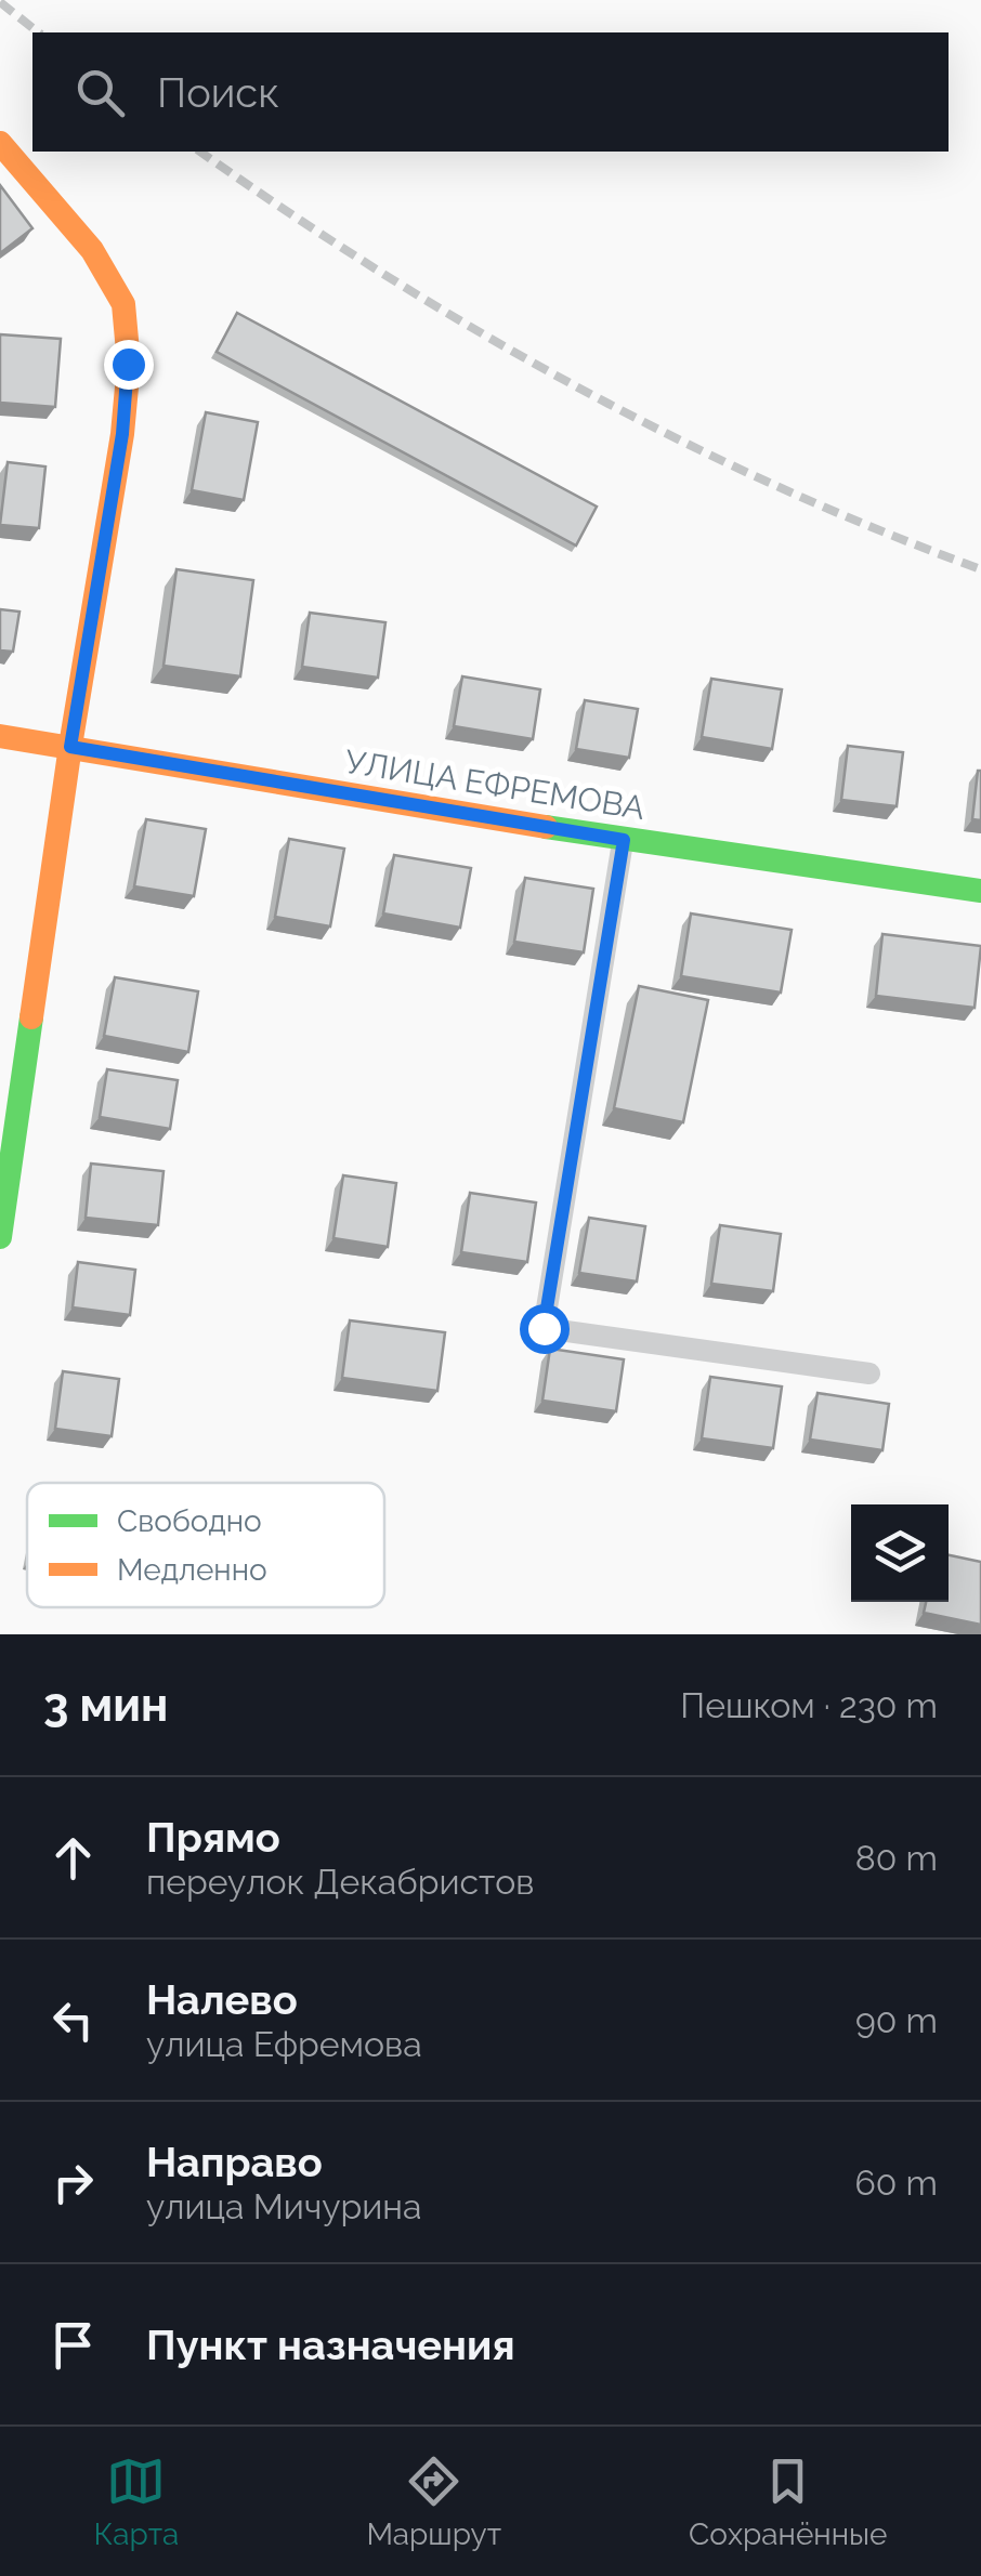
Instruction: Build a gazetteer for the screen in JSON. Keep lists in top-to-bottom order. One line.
{"streets":{"street":["УЛИЦА ЕФРЕМОВА"]},"legend":["Свободно","Медленно"],"page":{"search":"Поиск","heading":["3 мин","Пешком · 230 m"],"list":[["Прямо","переулок Декабристов","80 m"],["Налево","улица Ефремова","90 m"],["Направо","улица Мичурина","60 m"],"Пункт назначения"],"nav":["Карта","Маршрут","Сохранённые"]}}
